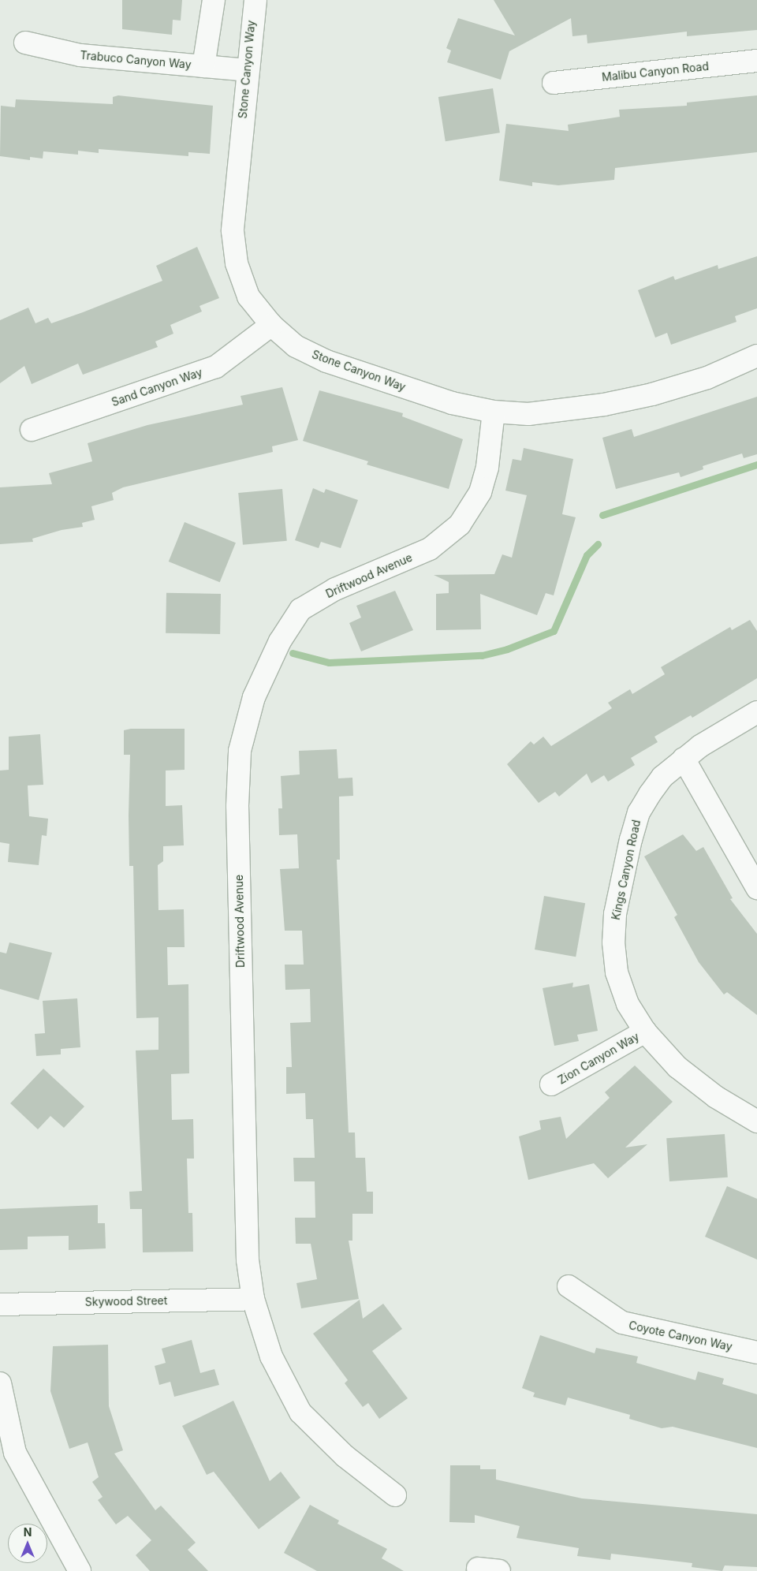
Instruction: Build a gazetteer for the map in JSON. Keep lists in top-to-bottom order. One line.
{"streets":{"street":["Trabuco Canyon Way","Stone Canyon Way","Malibu Canyon Road","Sand Canyon Way","Driftwood Avenue","Kings Canyon Road","Zion Canyon Way","Skywood Street","Coyote Canyon Way"]},"crossings":[["Trabuco Canyon Way","Stone Canyon Way"],["Stone Canyon Way","Sand Canyon Way"],["Stone Canyon Way","Driftwood Avenue"],["Driftwood Avenue","Skywood Street"],["Kings Canyon Road","Zion Canyon Way"]],"north":"top"}
